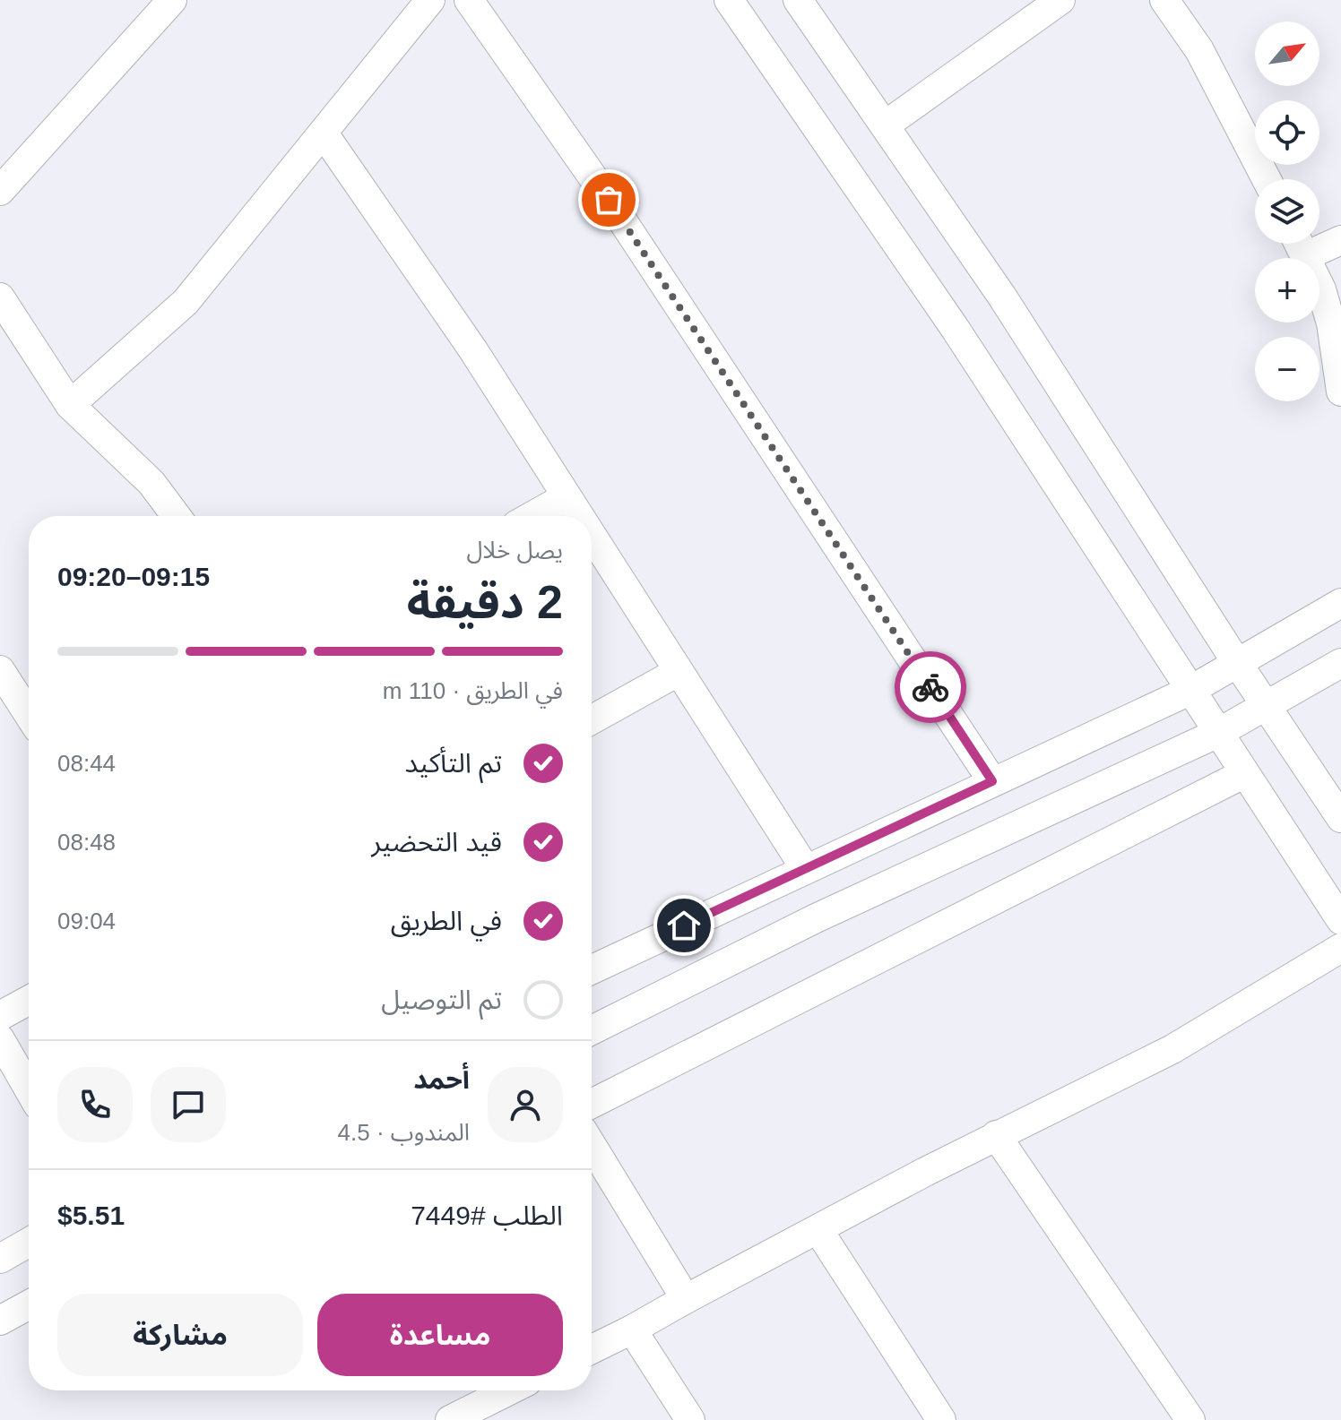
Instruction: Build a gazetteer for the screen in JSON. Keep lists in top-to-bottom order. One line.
{"north":"top right","page":{"map_buttons":["+","−"],"heading":["2 دقيقة","يصل خلال","09:15–09:20"],"panel":["أحمد","المندوب · 4.5","الطلب #7449","$5.51"],"bar":"في الطريق · 110 m","list":[["تم التأكيد","08:44"],["قيد التحضير","08:48"],["في الطريق","09:04"],"تم التوصيل"],"buttons":["مساعدة","مشاركة"]}}
